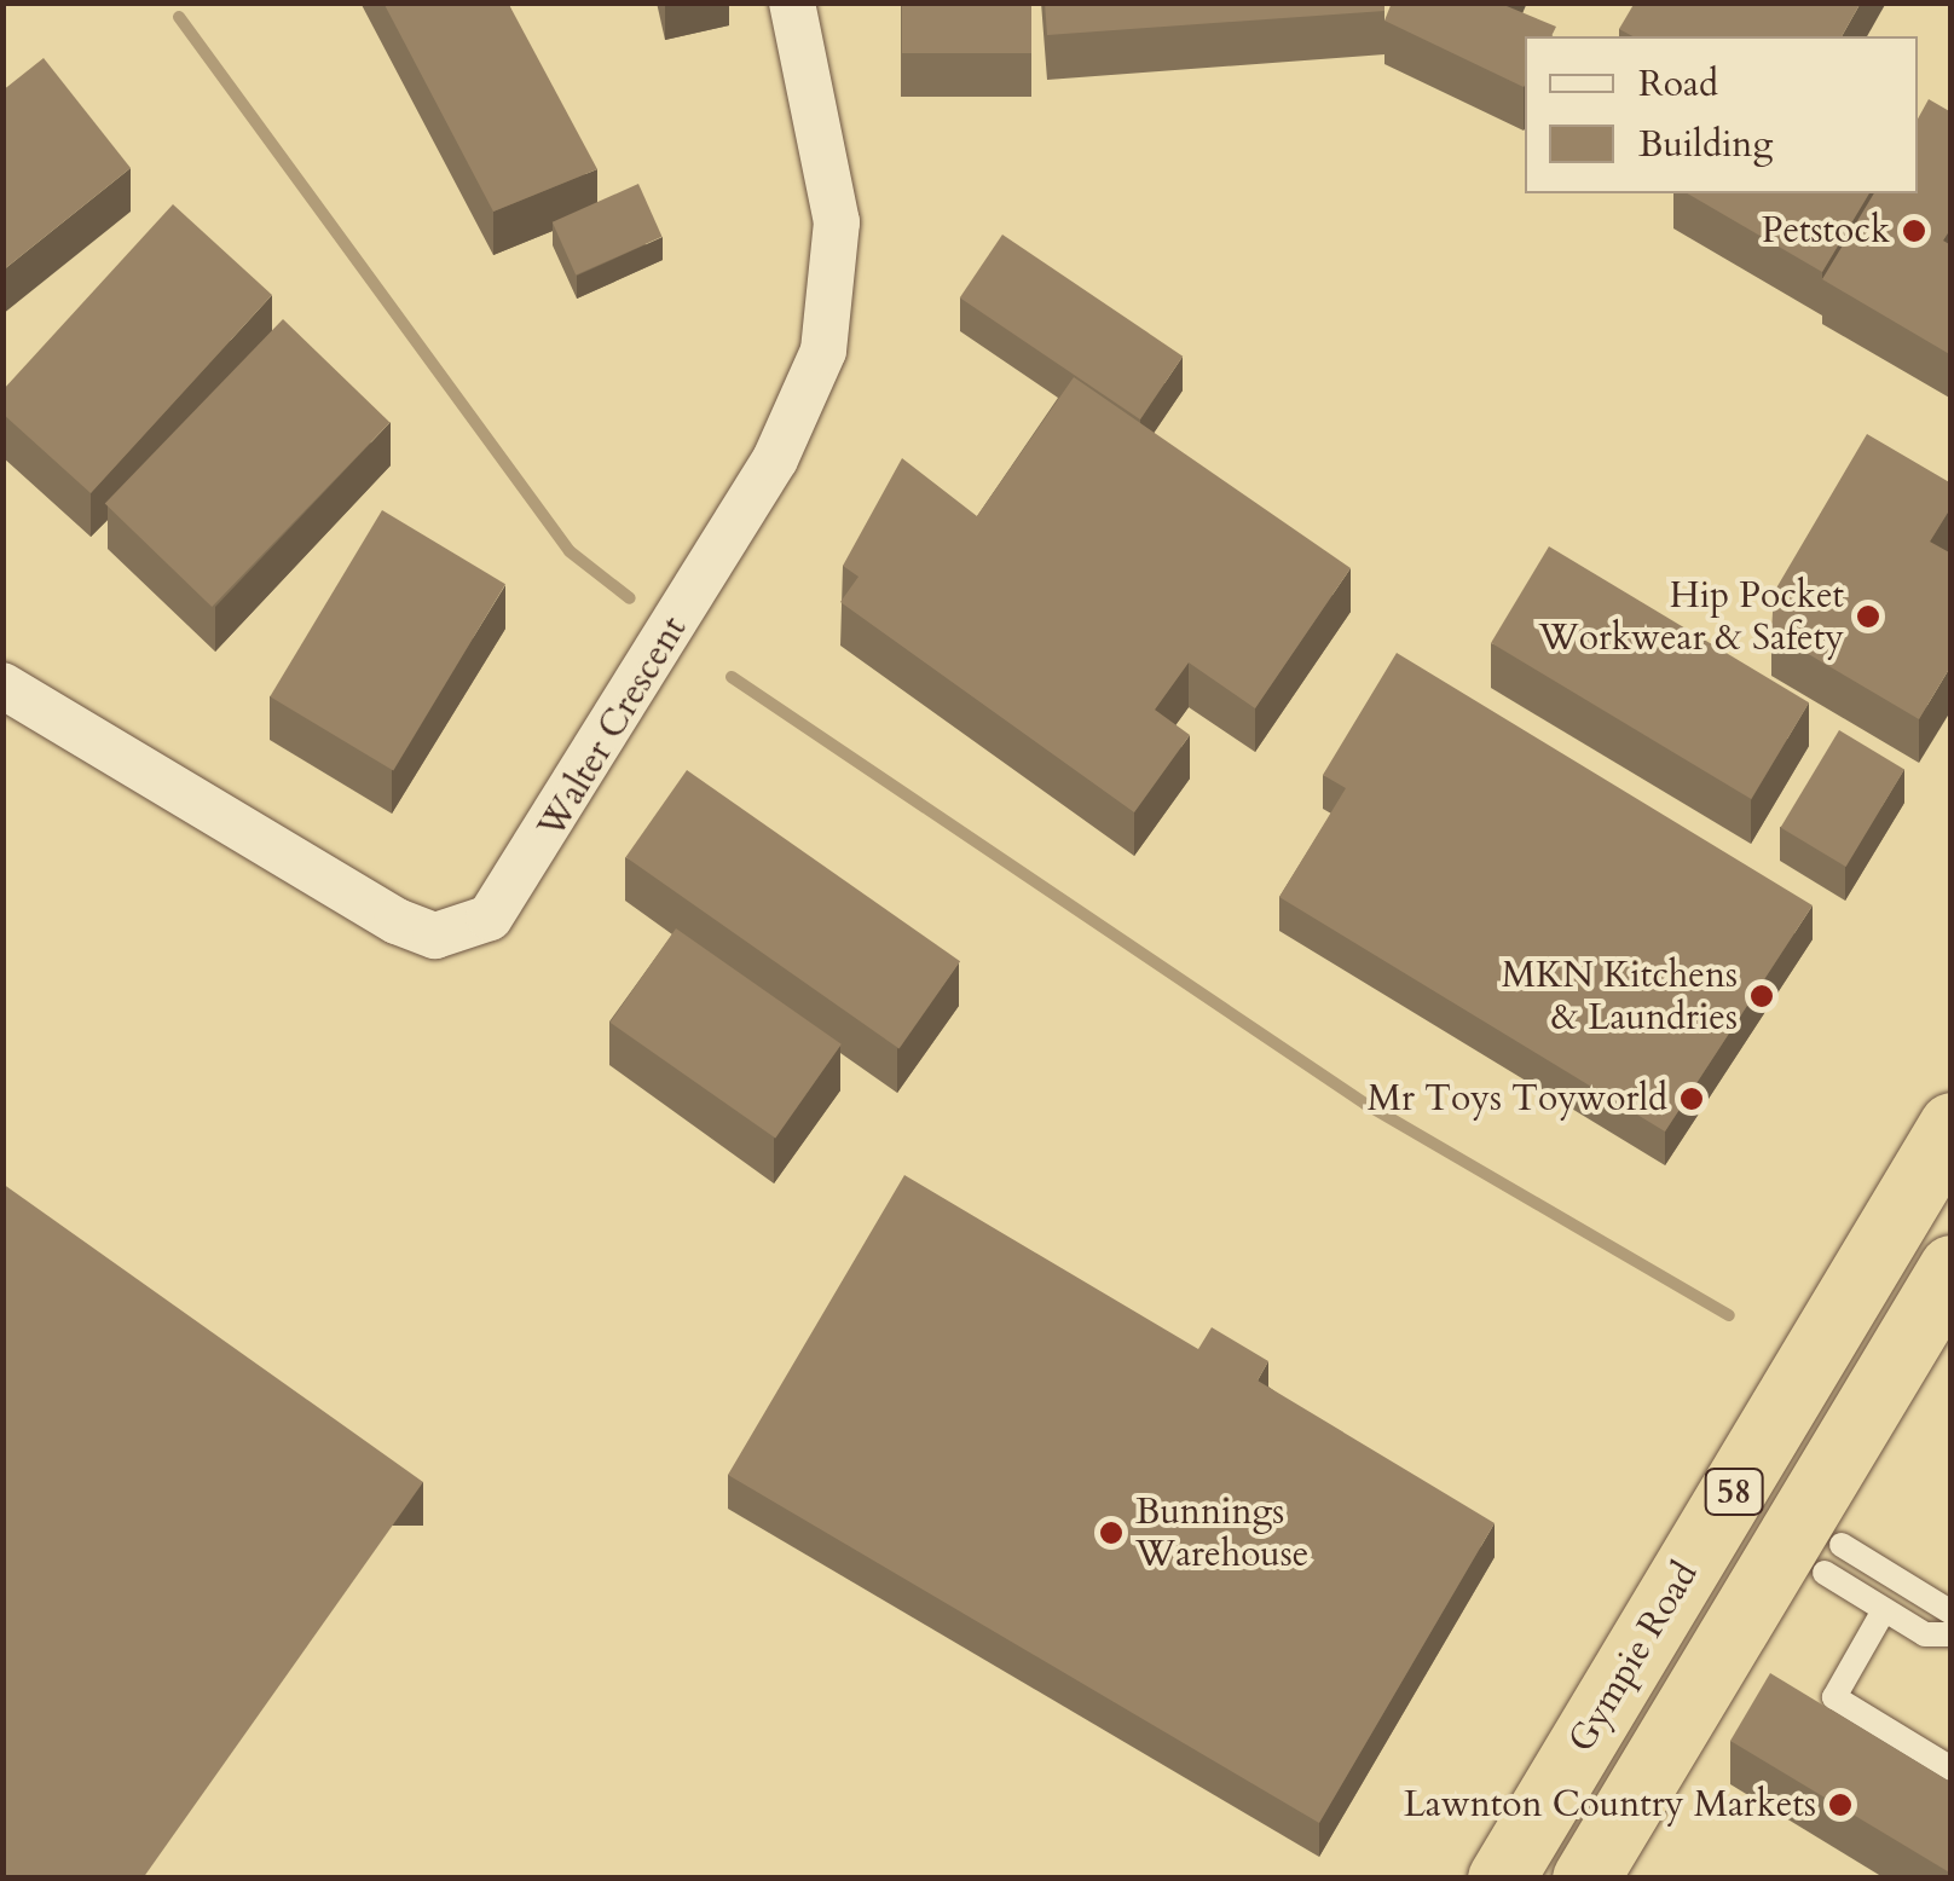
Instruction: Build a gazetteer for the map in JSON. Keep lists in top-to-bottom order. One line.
{"streets":{"highway":["58","Gympie Road"],"street":["Walter Crescent"]},"places":["Petstock","Hip Pocket Workwear & Safety","MKN Kitchens & Laundries","Mr Toys Toyworld","Bunnings Warehouse","Lawnton Country Markets"],"legend":["Road","Building"]}
